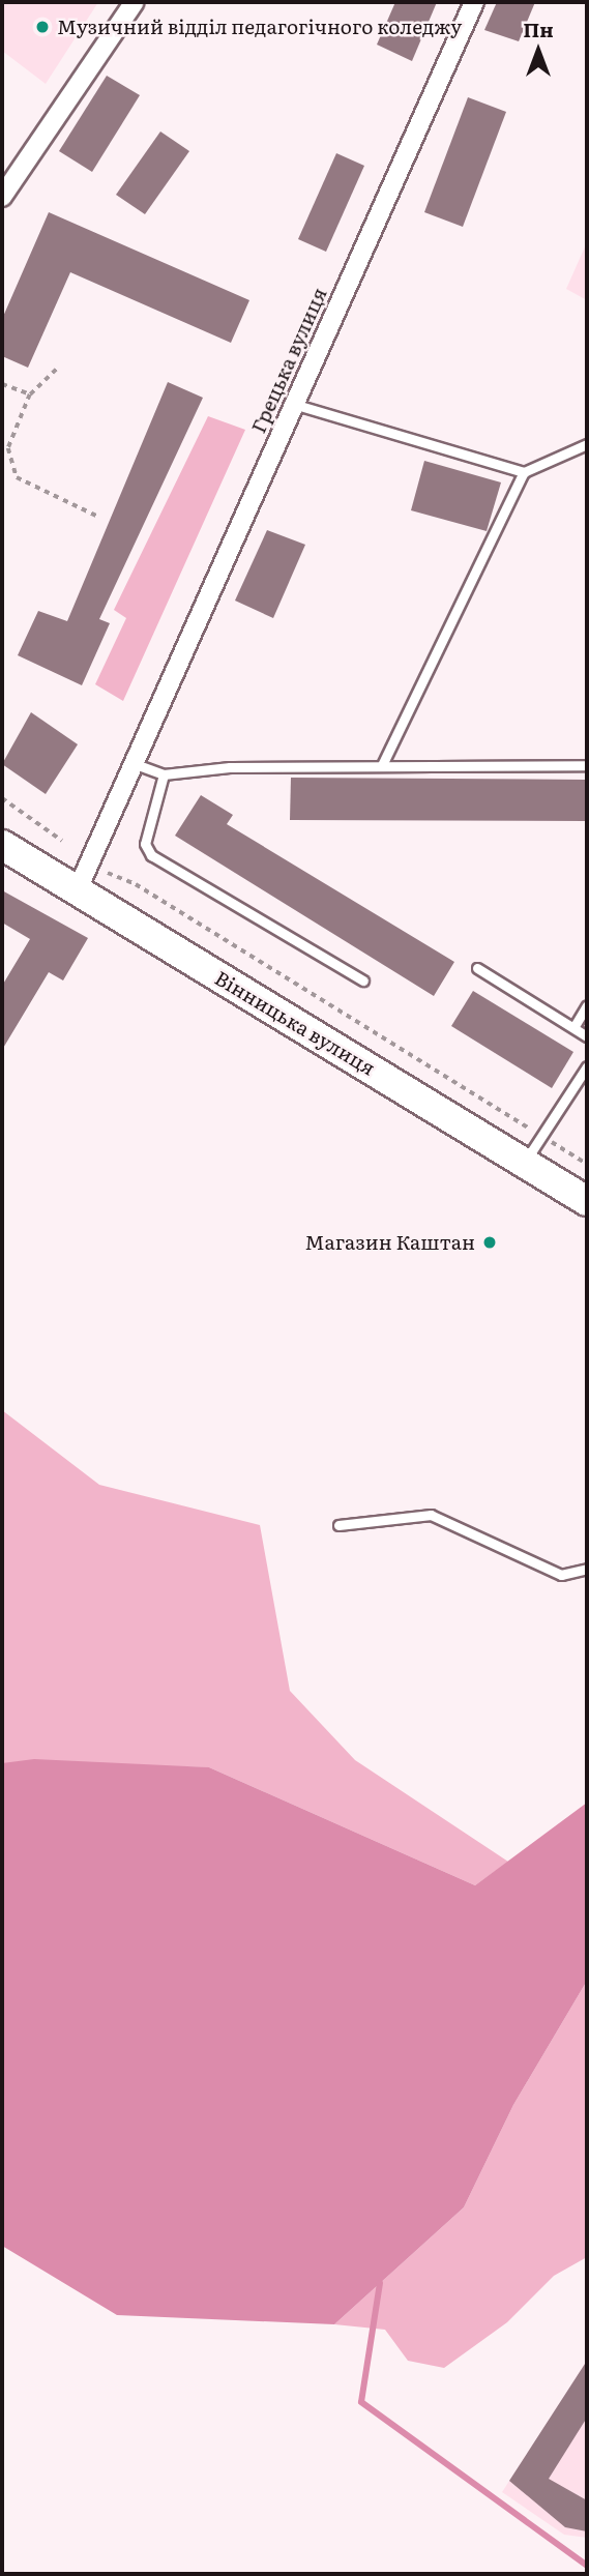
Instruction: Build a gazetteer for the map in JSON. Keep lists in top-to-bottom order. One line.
{"streets":{"main road":["Вінницька вулиця"],"street":["Грецька вулиця"]},"crossings":[["Грецька вулиця","Вінницька вулиця"]],"places":["Музичний відділ педагогічного коледжу","Магазин Каштан"],"north":"top"}
